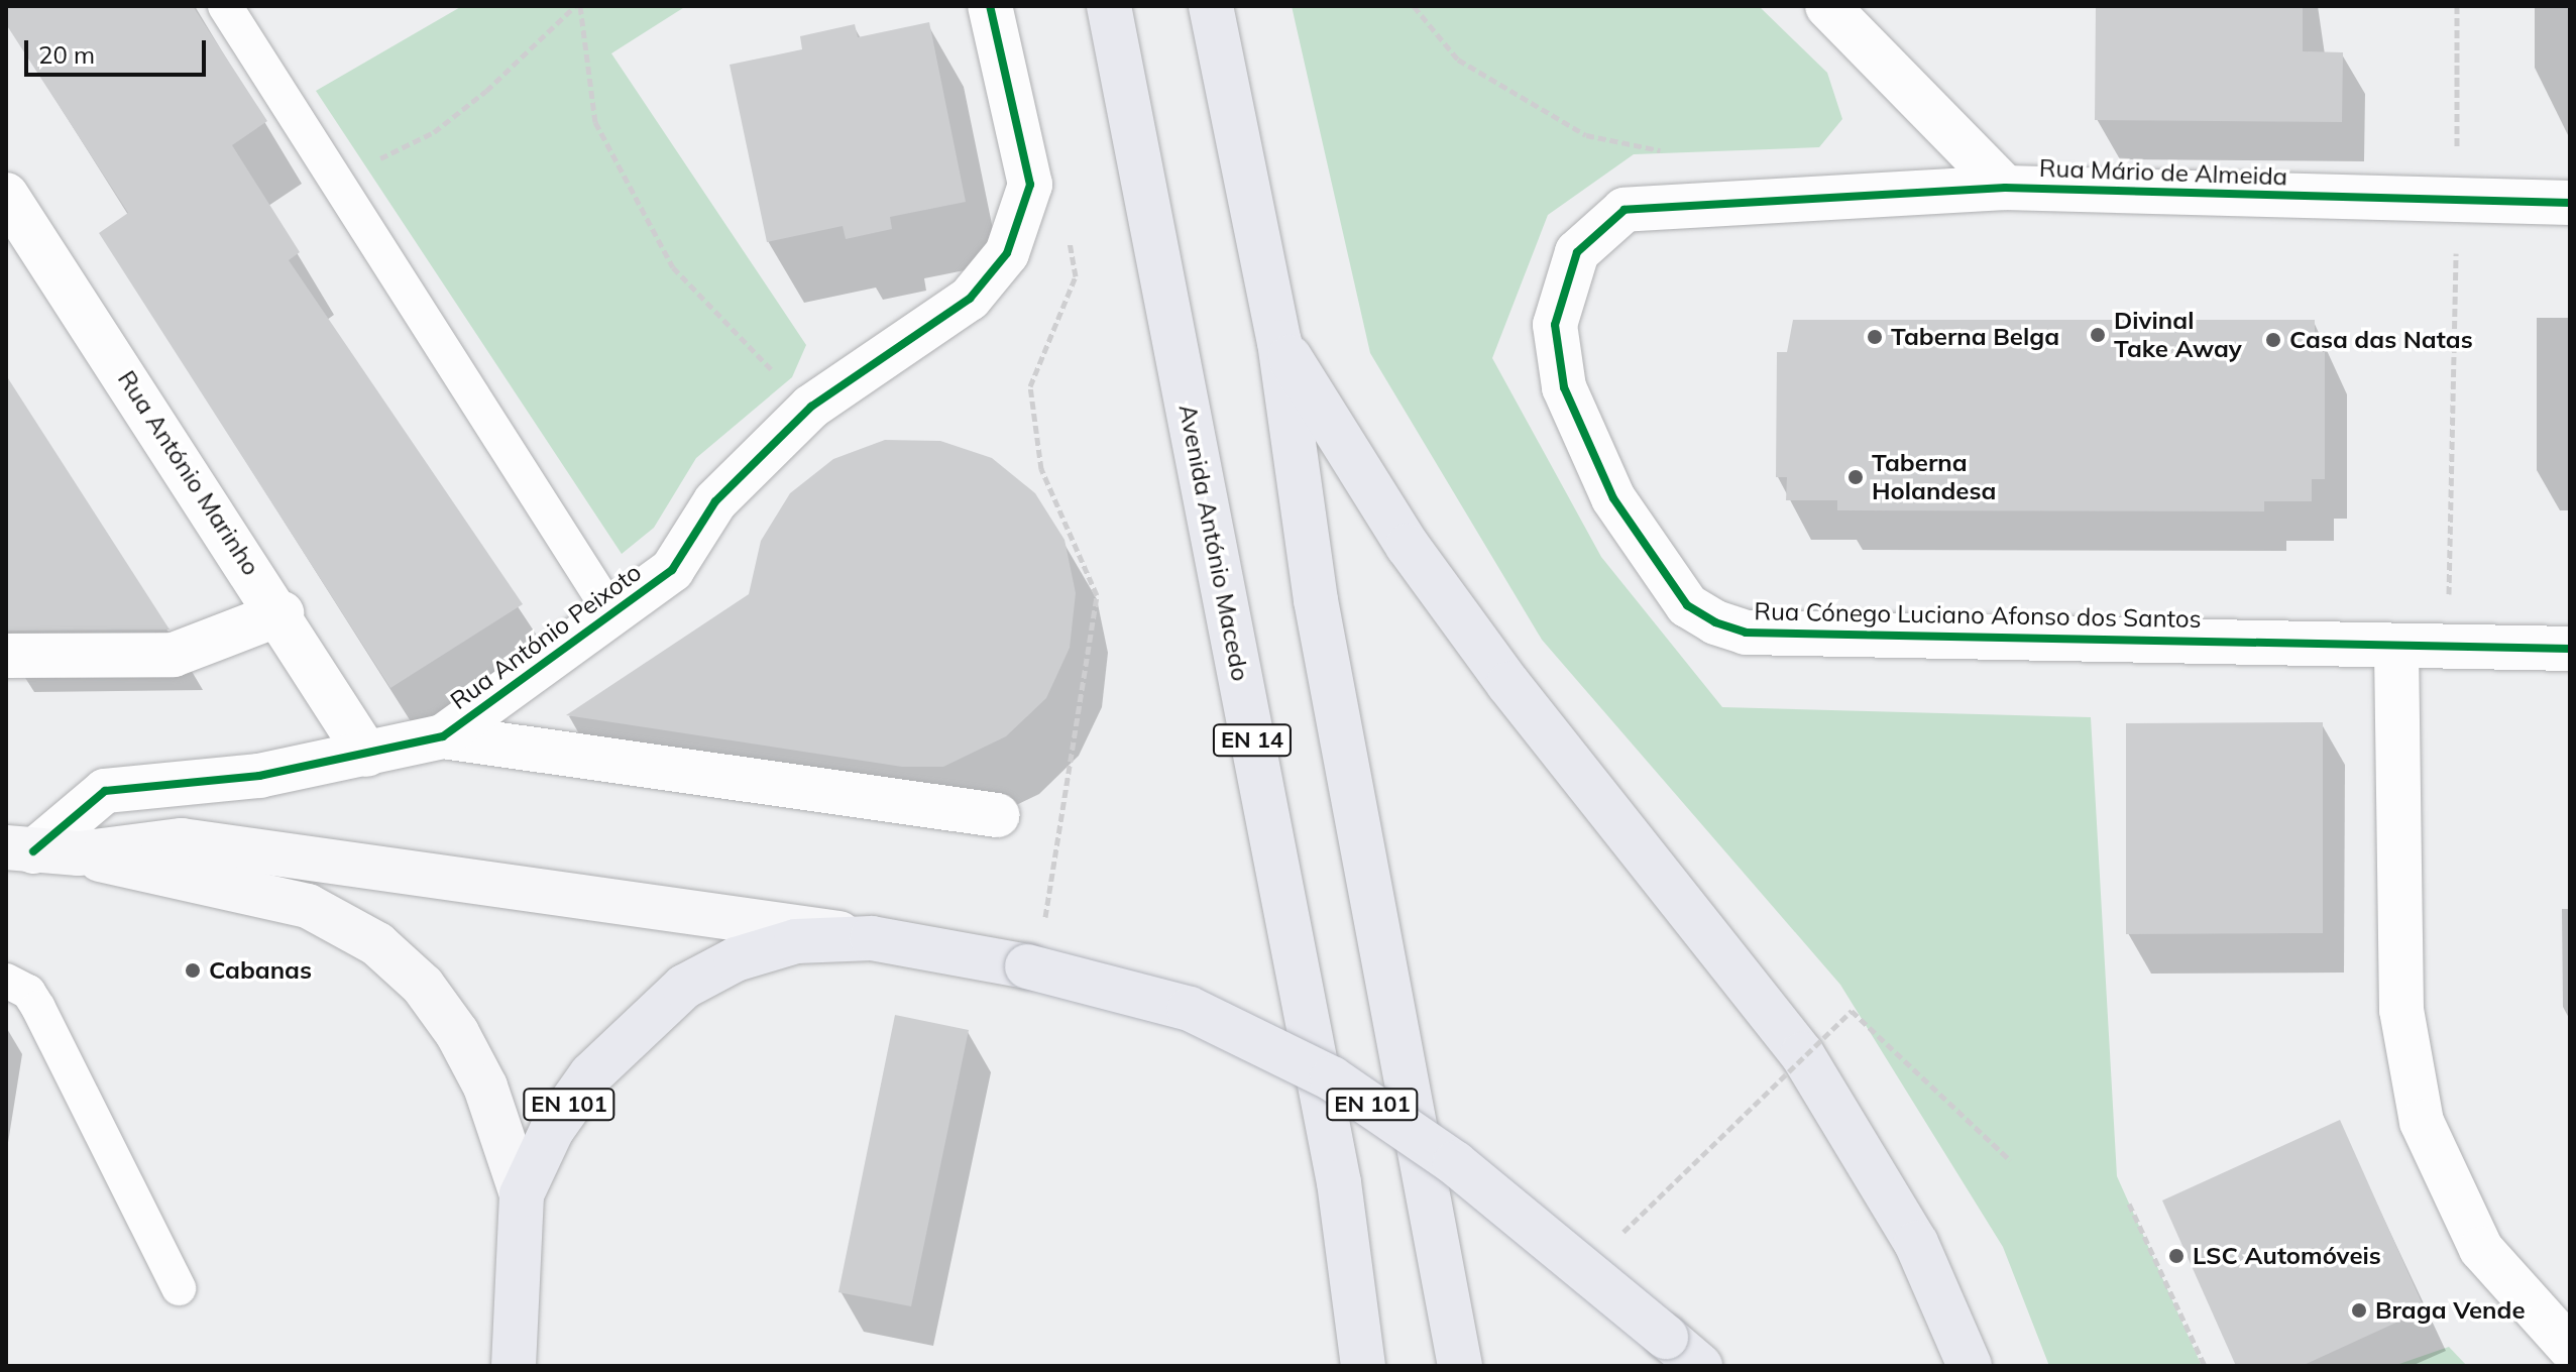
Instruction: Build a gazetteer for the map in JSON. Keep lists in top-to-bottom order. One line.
{"streets":{"highway":["Avenida António Macedo","EN 14","EN 101"],"street":["Rua Mário de Almeida","Rua António Marinho","Rua Cónego Luciano Afonso dos Santos","Rua António Peixoto"]},"crossings":[["Rua Mário de Almeida","Rua Cónego Luciano Afonso dos Santos"],["Rua António Marinho","Rua António Peixoto"]],"places":["Divinal Take Away","Taberna Belga","Casa das Natas","Taberna Holandesa","Cabanas","LSC Automóveis","Braga Vende"],"scale_bar":"20 m"}
